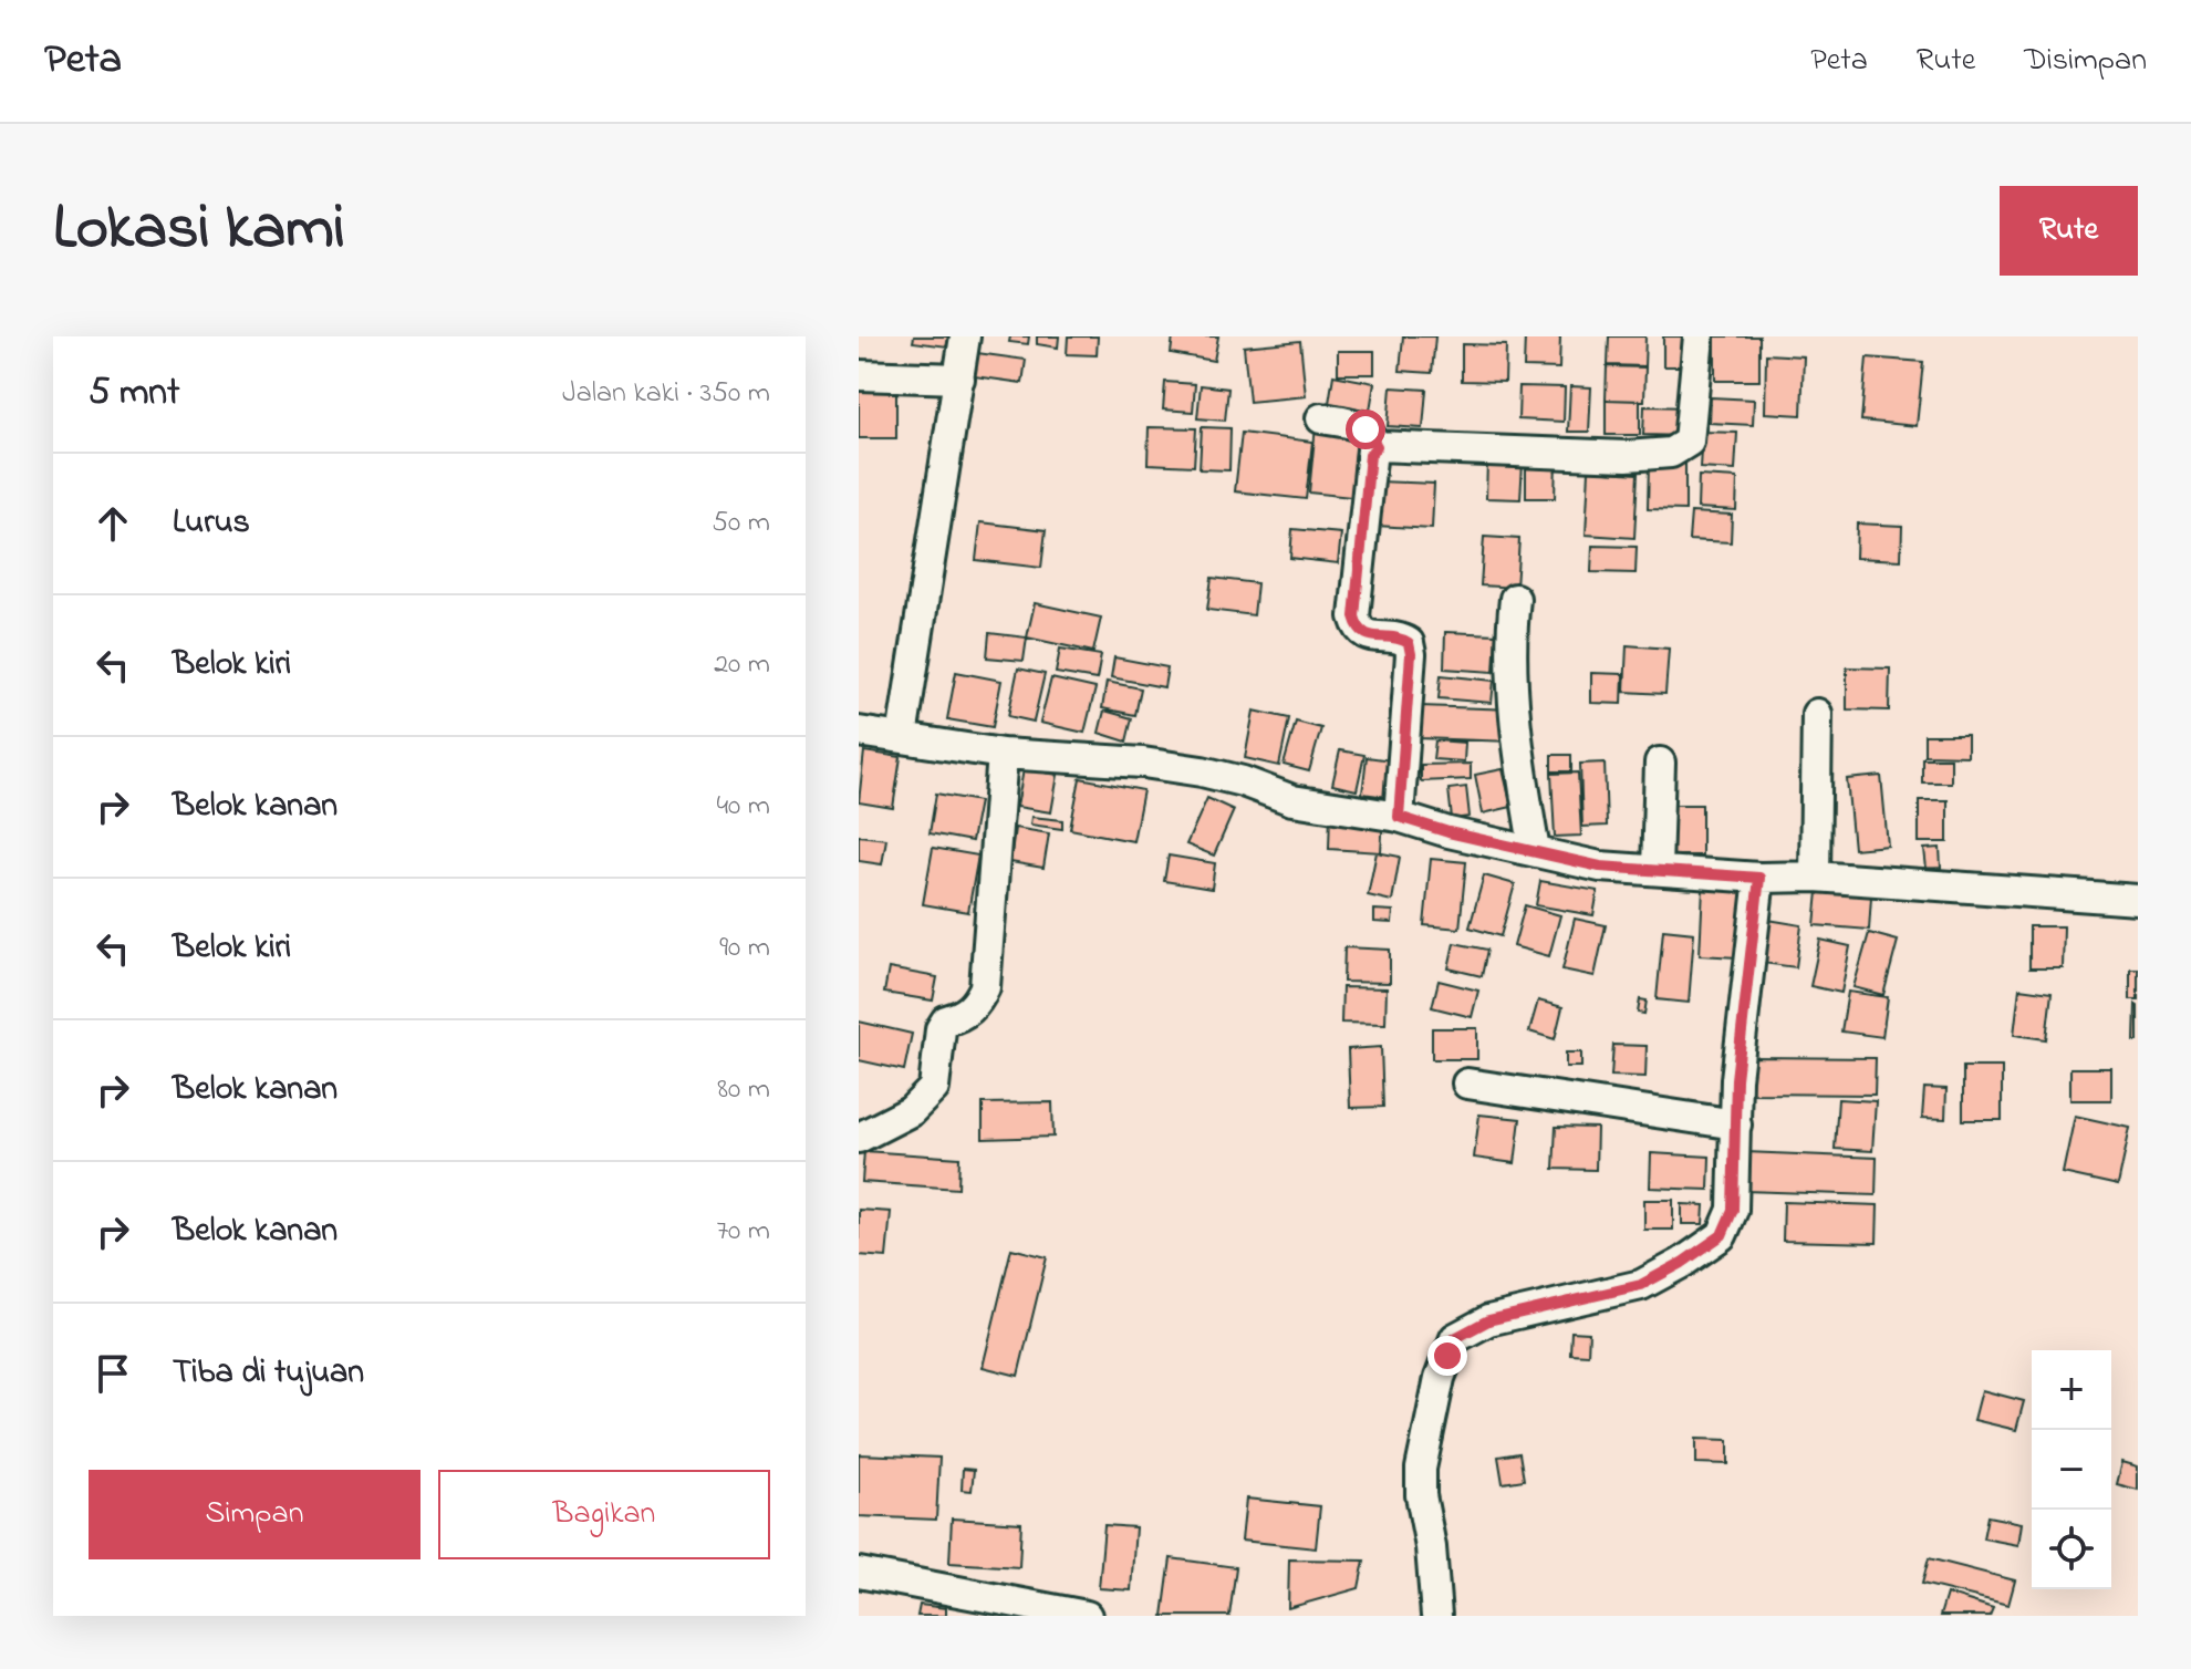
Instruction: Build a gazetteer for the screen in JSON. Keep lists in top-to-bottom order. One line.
{"page":{"header":"Peta","nav":["Peta","Rute","Disimpan"],"title":"Lokasi kami","buttons":["Rute",["Simpan","Bagikan"]],"heading":["5 mnt","Jalan kaki · 350 m"],"list":[["Lurus","50 m"],["Belok kiri","20 m"],["Belok kanan","40 m"],["Belok kiri","90 m"],["Belok kanan","80 m"],["Belok kanan","70 m"],"Tiba di tujuan"],"map_buttons":["+","−"]}}
